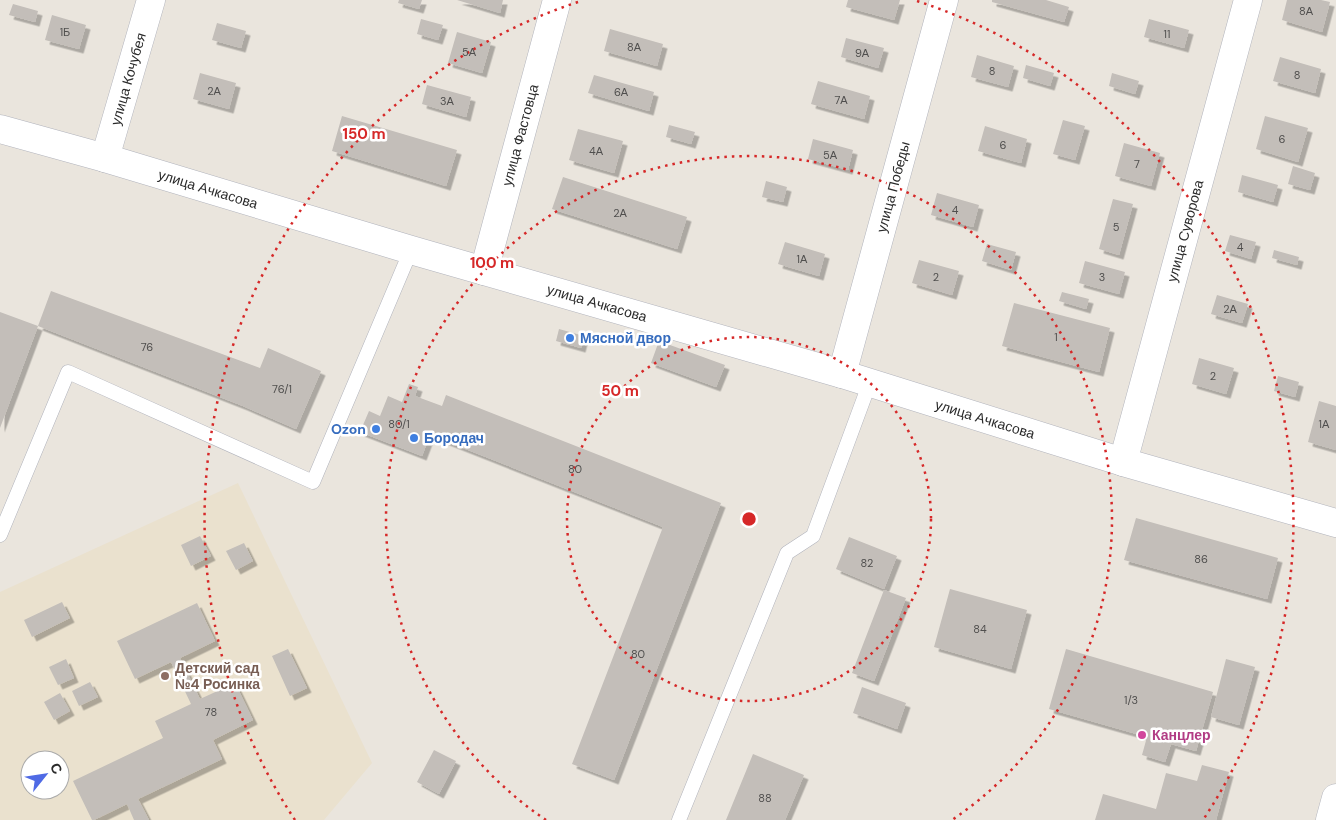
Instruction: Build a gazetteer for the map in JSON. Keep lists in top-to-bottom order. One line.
{"streets":{"street":["улица Кочубея","улица Фастовца","улица Победы","улица Ачкасова","улица Суворова"]},"crossings":[["улица Кочубея","улица Ачкасова"],["улица Фастовца","улица Ачкасова"],["улица Победы","улица Ачкасова"],["улица Ачкасова","улица Суворова"]],"places":["Мясной двор","Ozon","Бородач","Детский сад №4 Росинка","Канцлер"],"house_numbers":["8А","1Б","11","8А","5А","9А","8","8","2А","6А","7А","3А","6","6","4А","5А","7","4","2А","5","4","1А","2","3","2А","1","76","2","76/1","80/1","1А","80","86","82","84","80","1/3","78","88"],"north":"top right","rings":["150 m","100 m","50 m"]}
